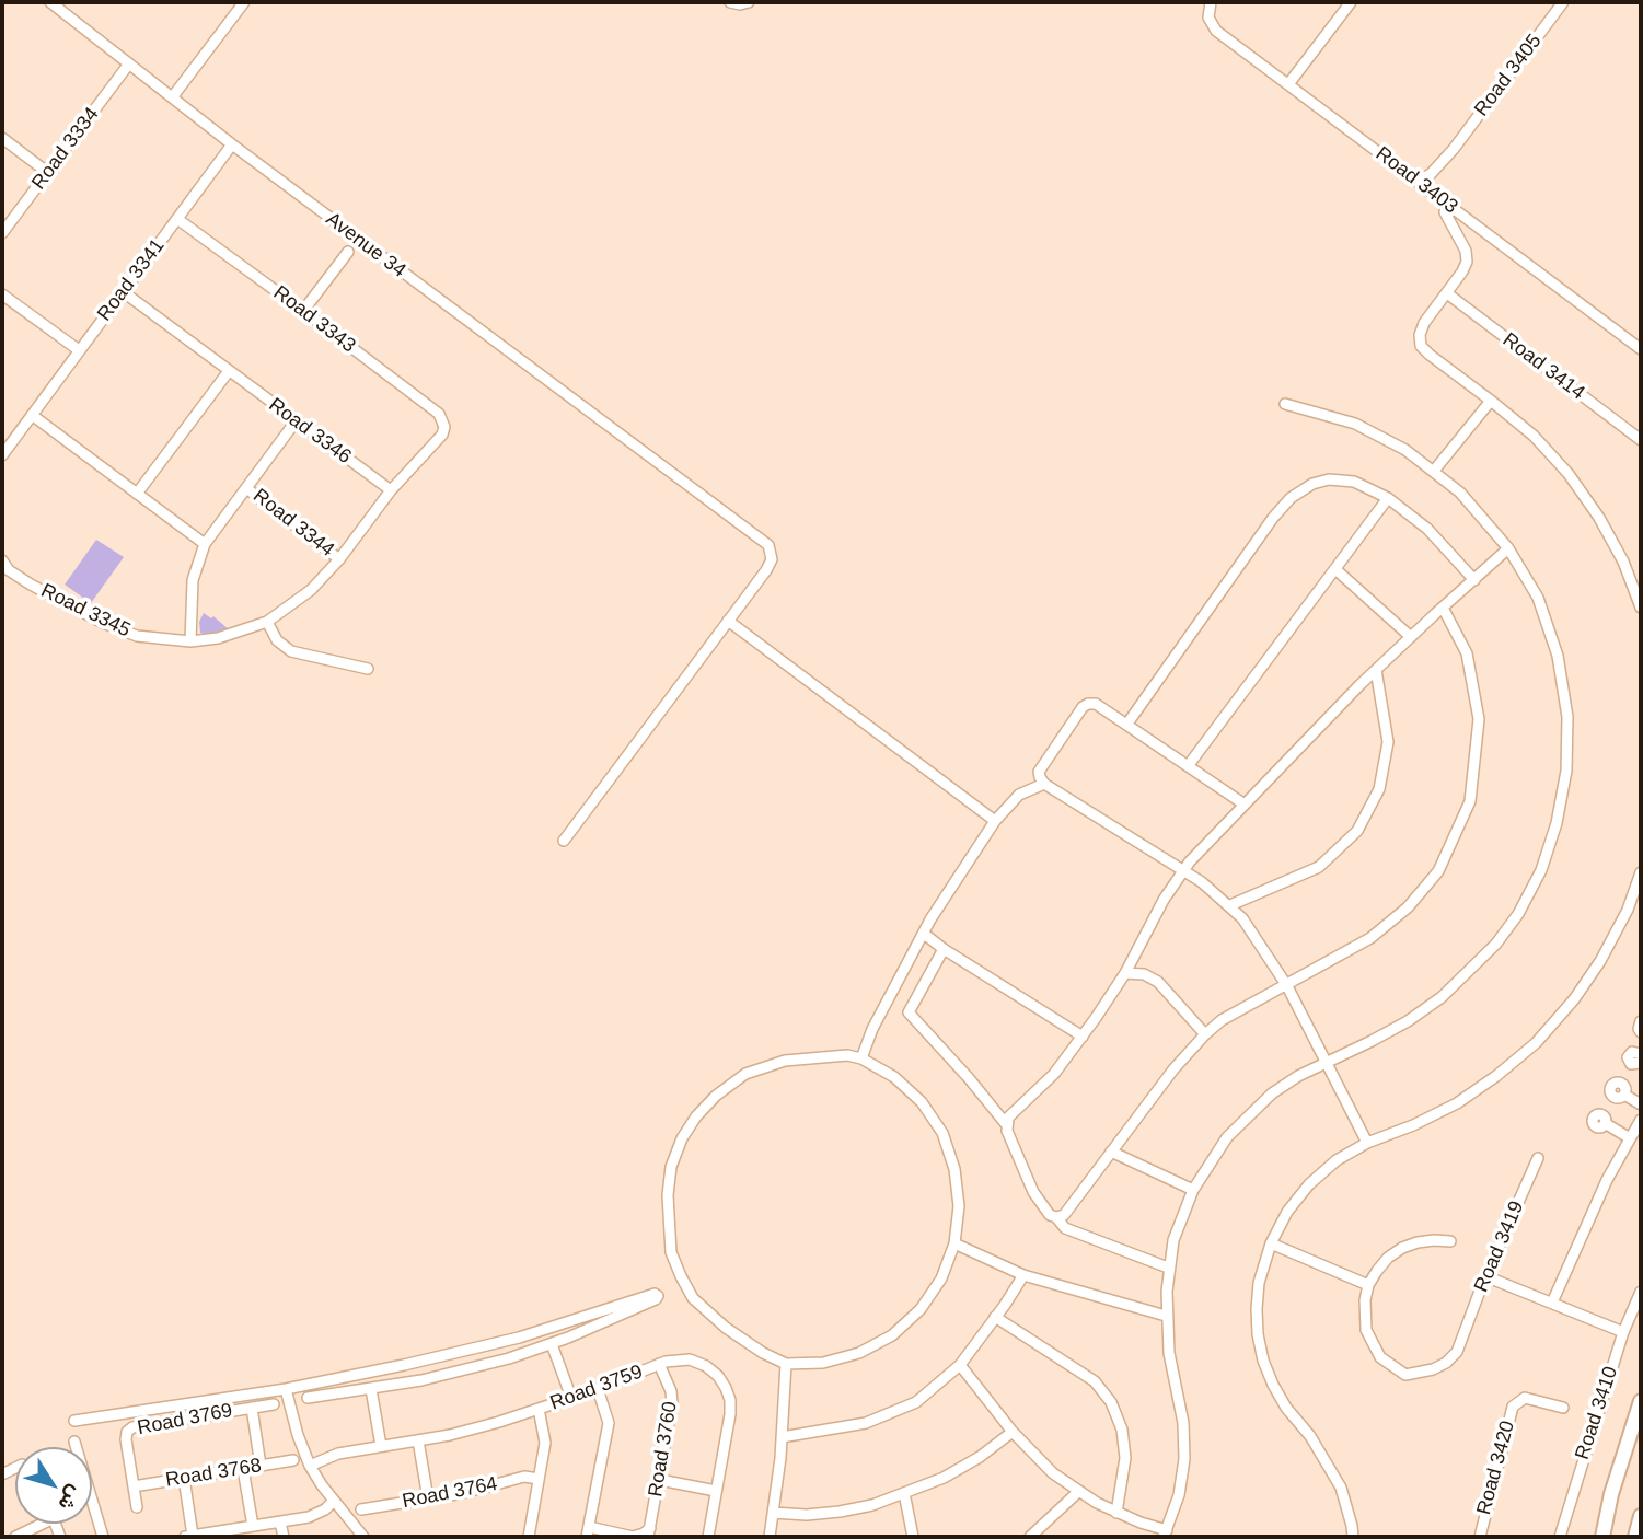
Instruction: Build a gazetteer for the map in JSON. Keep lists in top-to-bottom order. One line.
{"streets":{"street":["Road 3405","Road 3334","Road 3403","Avenue 34","Road 3341","Road 3343","Road 3414","Road 3346","Road 3344","Road 3345","Road 3419","Road 3759","Road 3410","Road 3769","Road 3760","Road 3420","Road 3768","Road 3764"]},"crossings":[["Road 3405","Road 3403"],["Road 3334","Avenue 34"],["Avenue 34","Road 3341"],["Road 3341","Road 3343"],["Road 3341","Road 3346"],["Road 3343","Road 3345"],["Road 3346","Road 3344"],["Road 3346","Road 3345"],["Road 3344","Road 3345"],["Road 3759","Road 3760"],["Road 3769","Road 3768"]],"north":"bottom right"}
